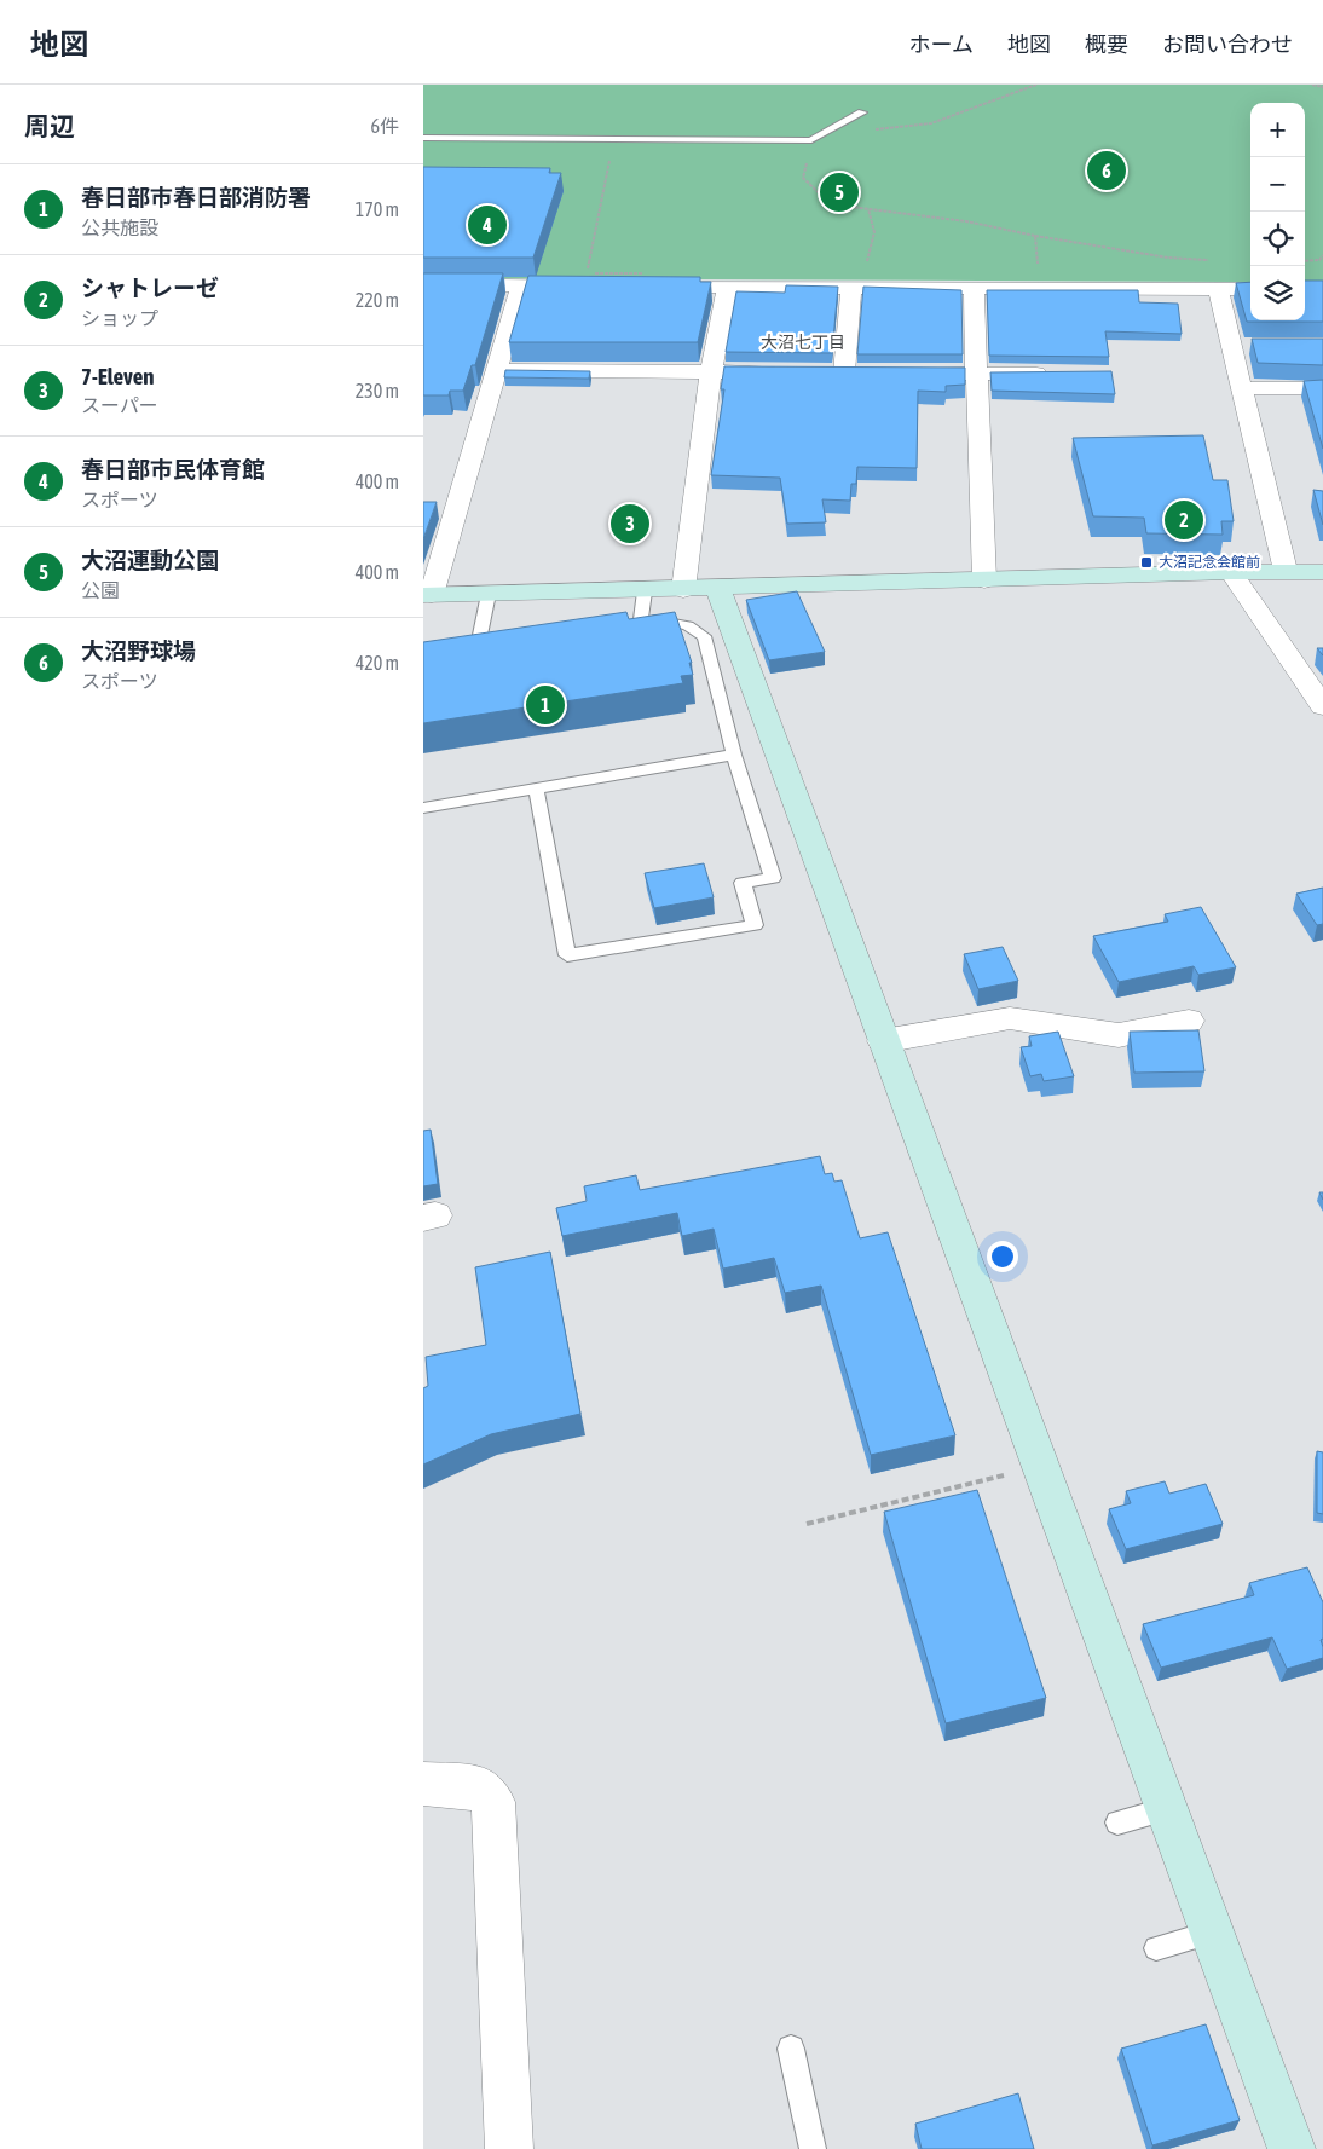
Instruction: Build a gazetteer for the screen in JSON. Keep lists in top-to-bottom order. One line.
{"districts":["大沼七丁目"],"places":{"transit":["大沼記念会館前"]},"page":{"header":"地図","nav":["ホーム","地図","概要","お問い合わせ"],"heading":["周辺","6件"],"map_buttons":["+","−"],"pins":["6","5","4","2","3","1"],"list":[{"mark":"1","name":"春日部市春日部消防署","note":"公共施設","value":"170 m"},{"mark":"2","name":"シャトレーゼ","note":"ショップ","value":"220 m"},{"mark":"3","name":"7-Eleven","note":"スーパー","value":"230 m"},{"mark":"4","name":"春日部市民体育館","note":"スポーツ","value":"400 m"},{"mark":"5","name":"大沼運動公園","note":"公園","value":"400 m"},{"mark":"6","name":"大沼野球場","note":"スポーツ","value":"420 m"}]}}
